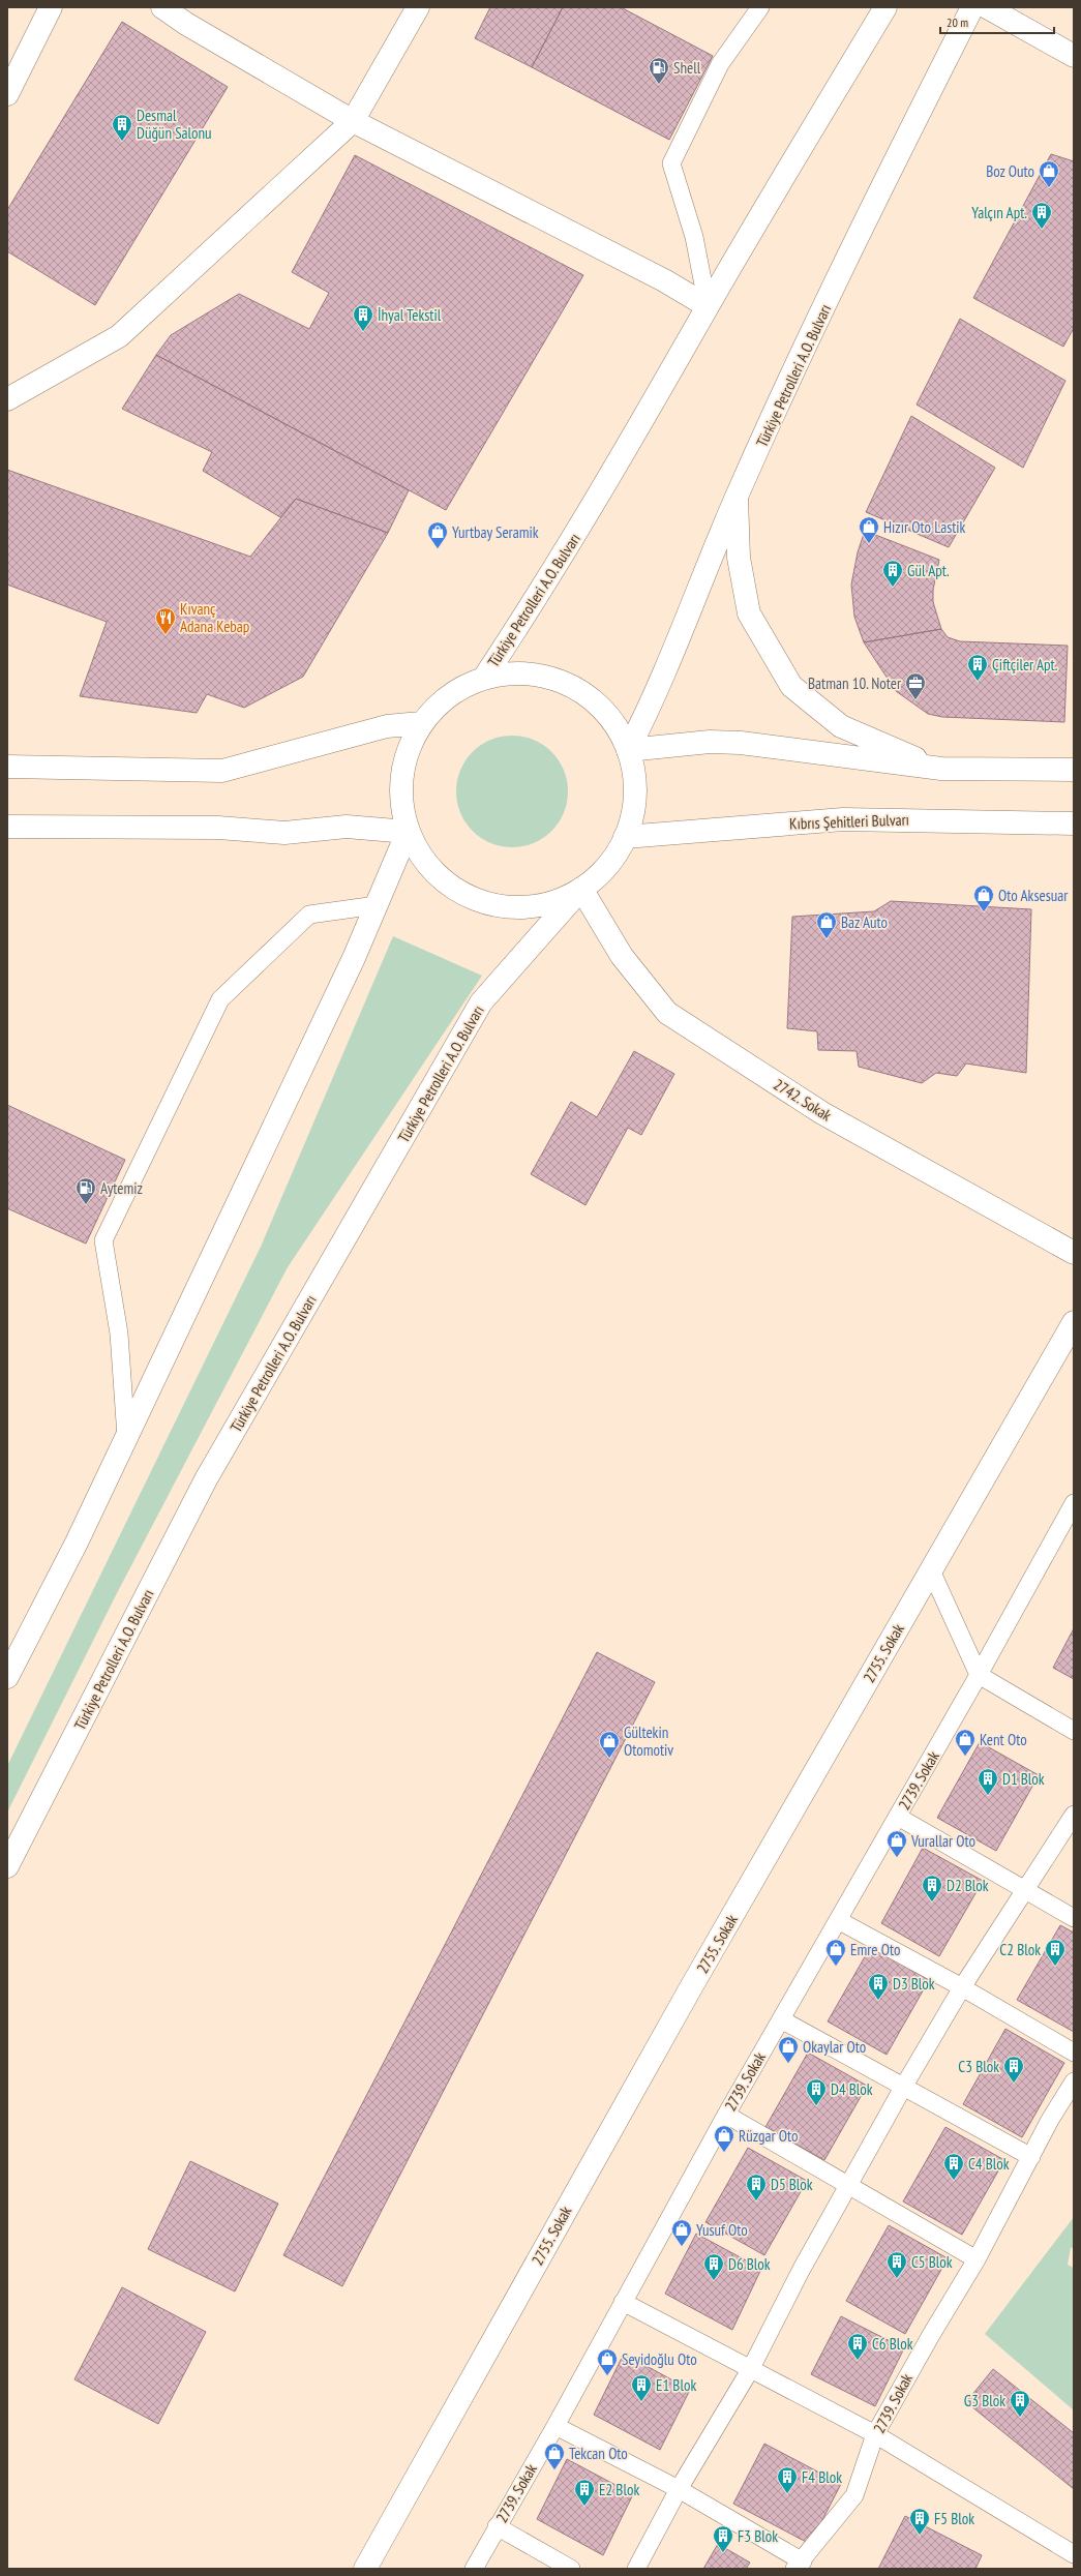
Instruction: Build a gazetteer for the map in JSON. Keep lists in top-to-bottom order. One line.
{"streets":{"main road":["Türkiye Petrolleri A.O. Bulvarı","Kıbrıs Şehitleri Bulvarı","2742. Sokak","2755. Sokak"],"lane":["2739. Sokak"]},"crossings":[["Türkiye Petrolleri A.O. Bulvarı","2742. Sokak"]],"places":{"fuel station":["Shell","Aytemiz"],"building":["Desmal Düğün Salonu","Yalçın Apt.","İhyal Tekstil","Gül Apt.","Çiftçiler Apt.","D1 Blok","D2 Blok","C2 Blok","D3 Blok","C3 Blok","D4 Blok","C4 Blok","D5 Blok","C5 Blok","D6 Blok","C6 Blok","E1 Blok","G3 Blok","F4 Blok","E2 Blok","F5 Blok","F3 Blok"],"shop":["Boz Outo","Hızır Oto Lastik","Yurtbay Seramik","Oto Aksesuar","Baz Auto","Kent Oto","Gültekin Otomotiv","Vurallar Oto","Emre Oto","Okaylar Oto","Rüzgar Oto","Yusuf Oto","Seyidoğlu Oto","Tekcan Oto"],"restaurant":["Kıvanç Adana Kebap"],"office":["Batman 10. Noter"]},"scale_bar":"20 m"}
